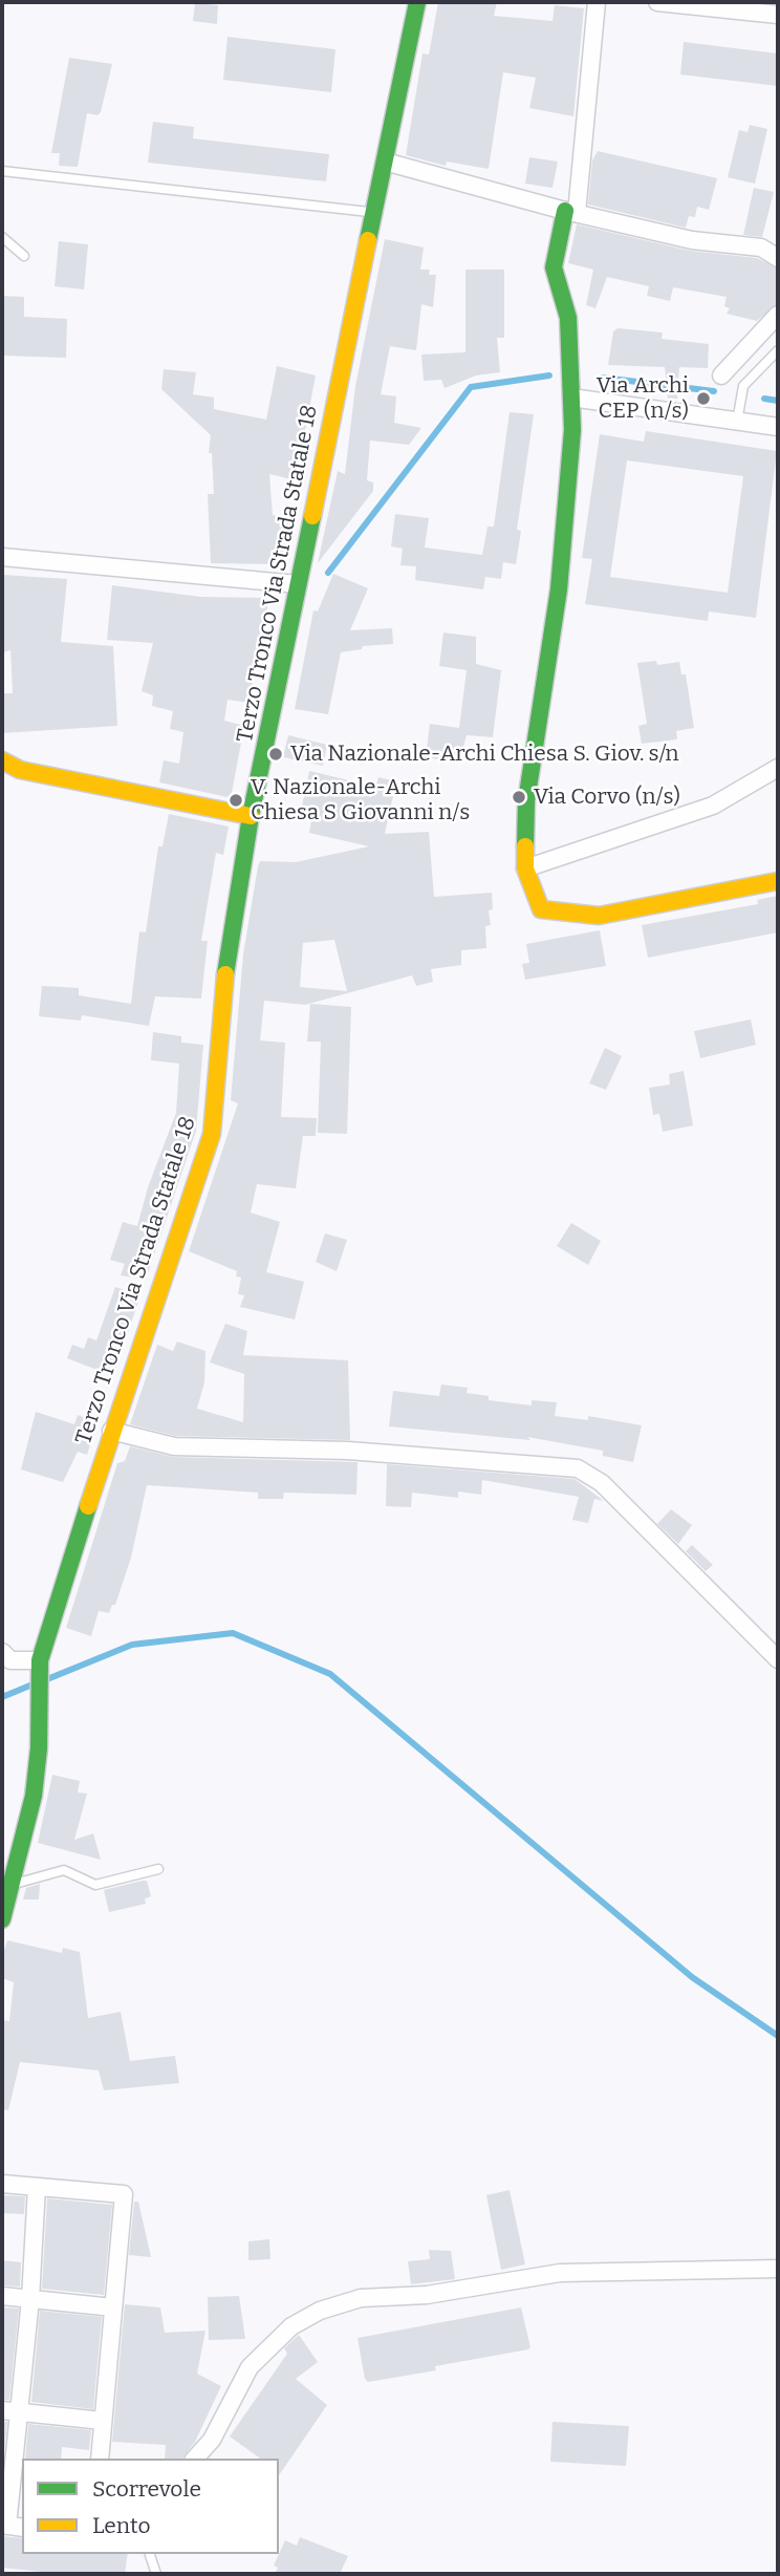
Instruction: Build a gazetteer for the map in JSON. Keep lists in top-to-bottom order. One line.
{"streets":{"main road":["Terzo Tronco Via Strada Statale 18"]},"places":["Via Archi CEP (n/s)","Via Nazionale-Archi Chiesa S. Giov. s/n","Via Corvo (n/s)","V. Nazionale-Archi Chiesa S Giovanni n/s"],"legend":["Scorrevole","Lento"]}
